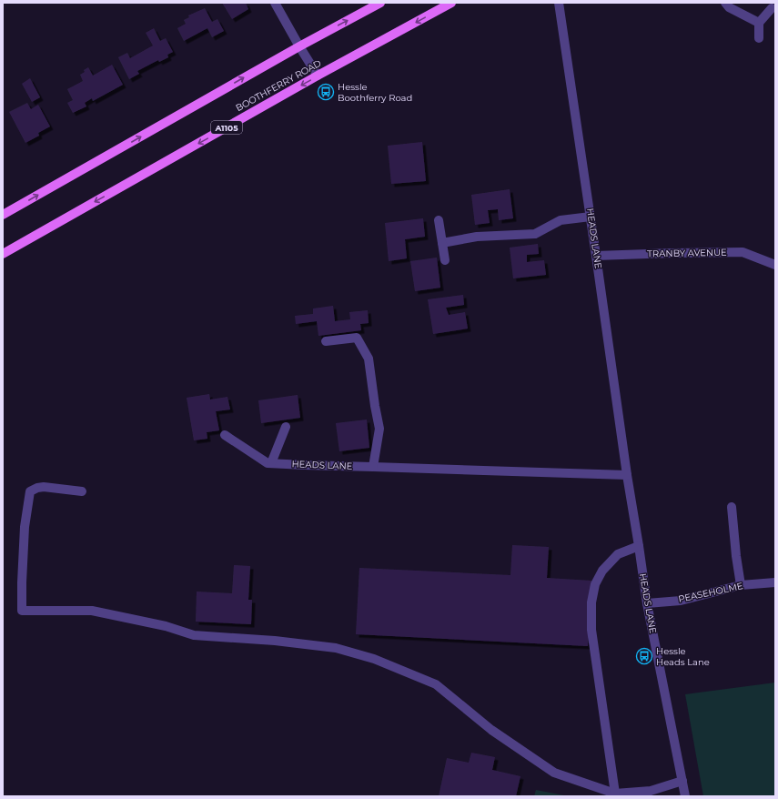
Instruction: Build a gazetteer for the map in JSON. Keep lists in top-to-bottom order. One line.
{"streets":{"main road":["BOOTHFERRY ROAD","A1105"],"street":["HEADS LANE","TRANBY AVENUE","PEASEHOLME"]},"crossings":[["HEADS LANE","TRANBY AVENUE"],["HEADS LANE","PEASEHOLME"]],"places":{"bus stop":["Hessle Boothferry Road","Hessle Heads Lane"]}}
